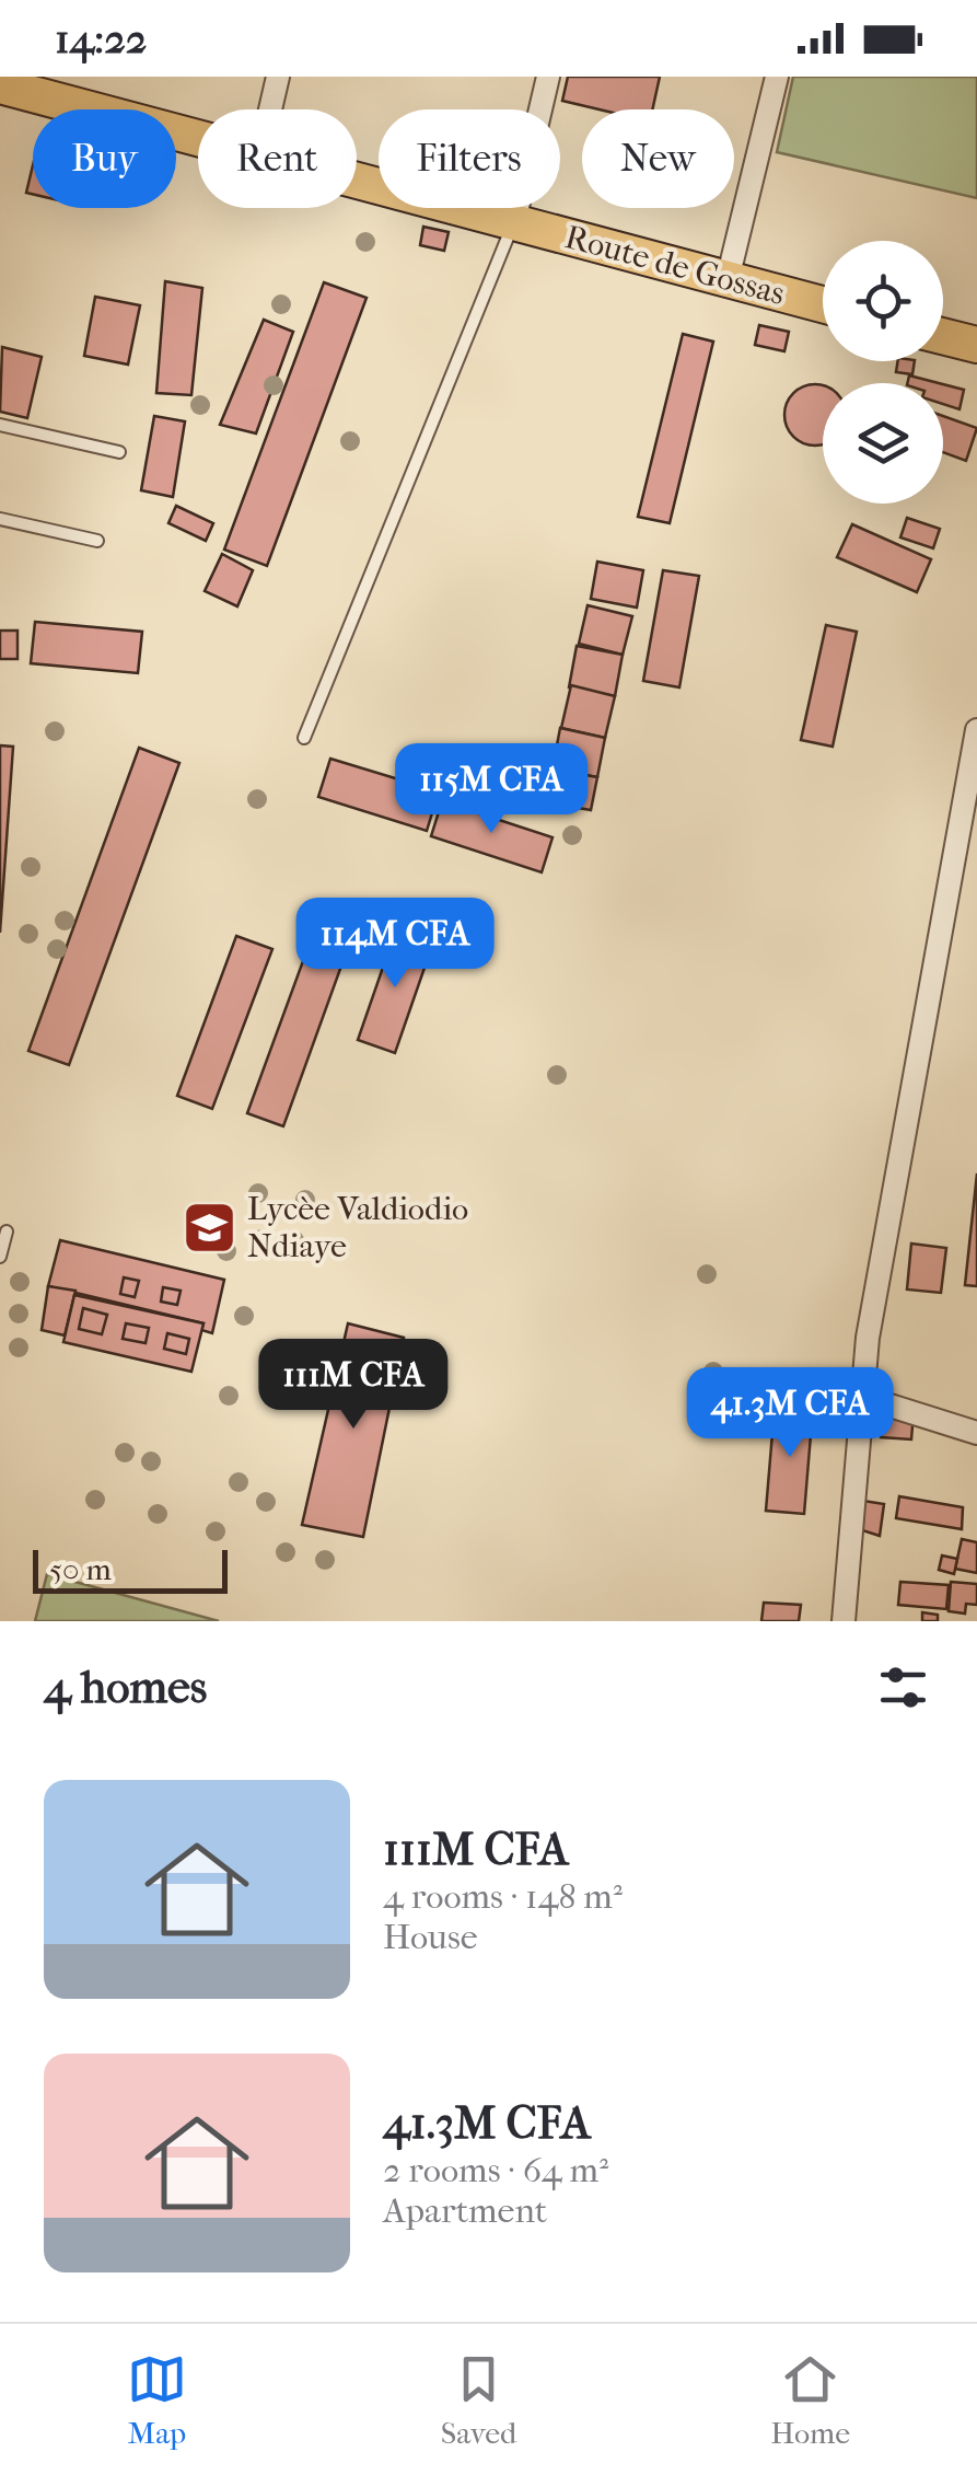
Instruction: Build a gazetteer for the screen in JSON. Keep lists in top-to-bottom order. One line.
{"streets":{"main road":["Route de Gossas"]},"places":{"school or university":["Lycèe Valdiodio Ndiaye"]},"scale_bar":"50 m","page":{"status":"14:22","chip":["Buy","Rent","Filters","New"],"price":["115M CFA","114M CFA","111M CFA","41.3M CFA"],"scale":"50 m","heading":"4 homes","list":[{"name":"111M CFA","note":"4 rooms · 148 m² · House"},{"name":"41.3M CFA","note":"2 rooms · 64 m² · Apartment"}],"tabs":["Map","Saved","Home"]}}
